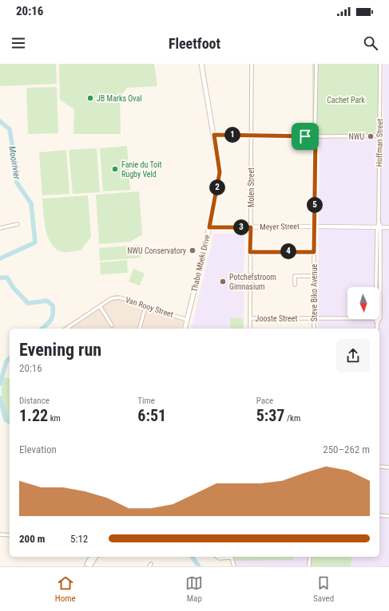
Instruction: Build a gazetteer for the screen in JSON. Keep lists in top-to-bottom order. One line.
{"streets":{"main road":["Thabo Mbeki Drive"],"street":["Hoffman Street","Molen Street","Meyer Street","Steve Biko Avenue","Van Rooy Street","Jooste Street"]},"crossings":[["Hoffman Street","Meyer Street"],["Molen Street","Meyer Street"],["Molen Street","Jooste Street"],["Meyer Street","Thabo Mbeki Drive"],["Meyer Street","Steve Biko Avenue"],["Thabo Mbeki Drive","Van Rooy Street"],["Steve Biko Avenue","Jooste Street"]],"water":["Mooirivier"],"parks":["Cachet Park"],"places":["JB Marks Oval","NWU","Fanie du Toit Rugby Veld","NWU Conservatory","Potchefstroom Gimnasium"],"north":"bottom","page":{"status":"20:16","header":"Fleetfoot","pins":["1","2","5","3","4"],"heading":["Evening run","20:16"],"stats":[["Distance","1.22 km"],["Time","6:51"],["Pace","5:37 /km"]],"chart":["Elevation","250–262 m"],"list":[{"name":"200 m","note":"5:12"}],"tabs":["Home","Map","Saved"]}}
